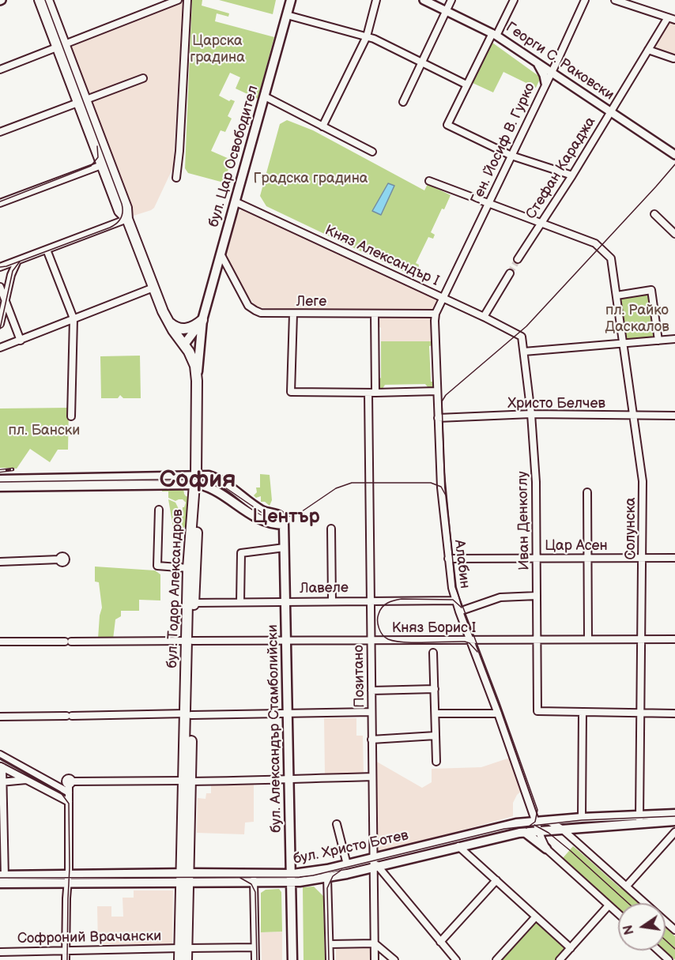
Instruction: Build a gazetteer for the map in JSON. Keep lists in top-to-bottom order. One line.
{"streets":{"main road":["бул. Цар Освободител","бул. Тодор Александров","бул. Александър Стамболийски","бул. Христо Ботев"],"street":["Георги С. Раковски","Ген. Йосиф В. Гурко","Стефан Караджа","Княз Александър I","Леге","Христо Белчев","Иван Денкоглу","Солунска","Цар Асен","Алабин","Лавеле","Княз Борис I","Позитано","Софроний Врачански"]},"crossings":[["Георги С. Раковски","Ген. Йосиф В. Гурко"],["Георги С. Раковски","Стефан Караджа"],["Ген. Йосиф В. Гурко","Княз Александър I"],["Ген. Йосиф В. Гурко","Алабин"],["бул. Цар Освободител","Княз Александър I"],["бул. Цар Освободител","Леге"],["Стефан Караджа","Солунска"],["Княз Александър I","Иван Денкоглу"],["Княз Александър I","Алабин"],["Леге","Алабин"],["Леге","Позитано"],["Христо Белчев","Иван Денкоглу"],["Христо Белчев","Солунска"],["Христо Белчев","Алабин"],["Иван Денкоглу","Цар Асен"],["Иван Денкоглу","Княз Борис I"],["Солунска","Цар Асен"],["Солунска","Княз Борис I"],["Солунска","бул. Христо Ботев"],["Цар Асен","Алабин"],["Алабин","Лавеле"],["Алабин","Княз Борис I"],["Алабин","бул. Христо Ботев"],["бул. Тодор Александров","Лавеле"],["бул. Тодор Александров","Княз Борис I"],["бул. Тодор Александров","бул. Александър Стамболийски"],["бул. Тодор Александров","бул. Христо Ботев"],["бул. Тодор Александров","Софроний Врачански"],["Лавеле","Позитано"],["Лавеле","бул. Александър Стамболийски"],["Княз Борис I","Позитано"],["Княз Борис I","бул. Александър Стамболийски"],["Позитано","бул. Христо Ботев"],["бул. Александър Стамболийски","бул. Христо Ботев"]],"districts":["София","Център"],"parks":["Царска градина","Градска градина","пл. Райко Даскалов","пл. Бански"],"north":"left"}
